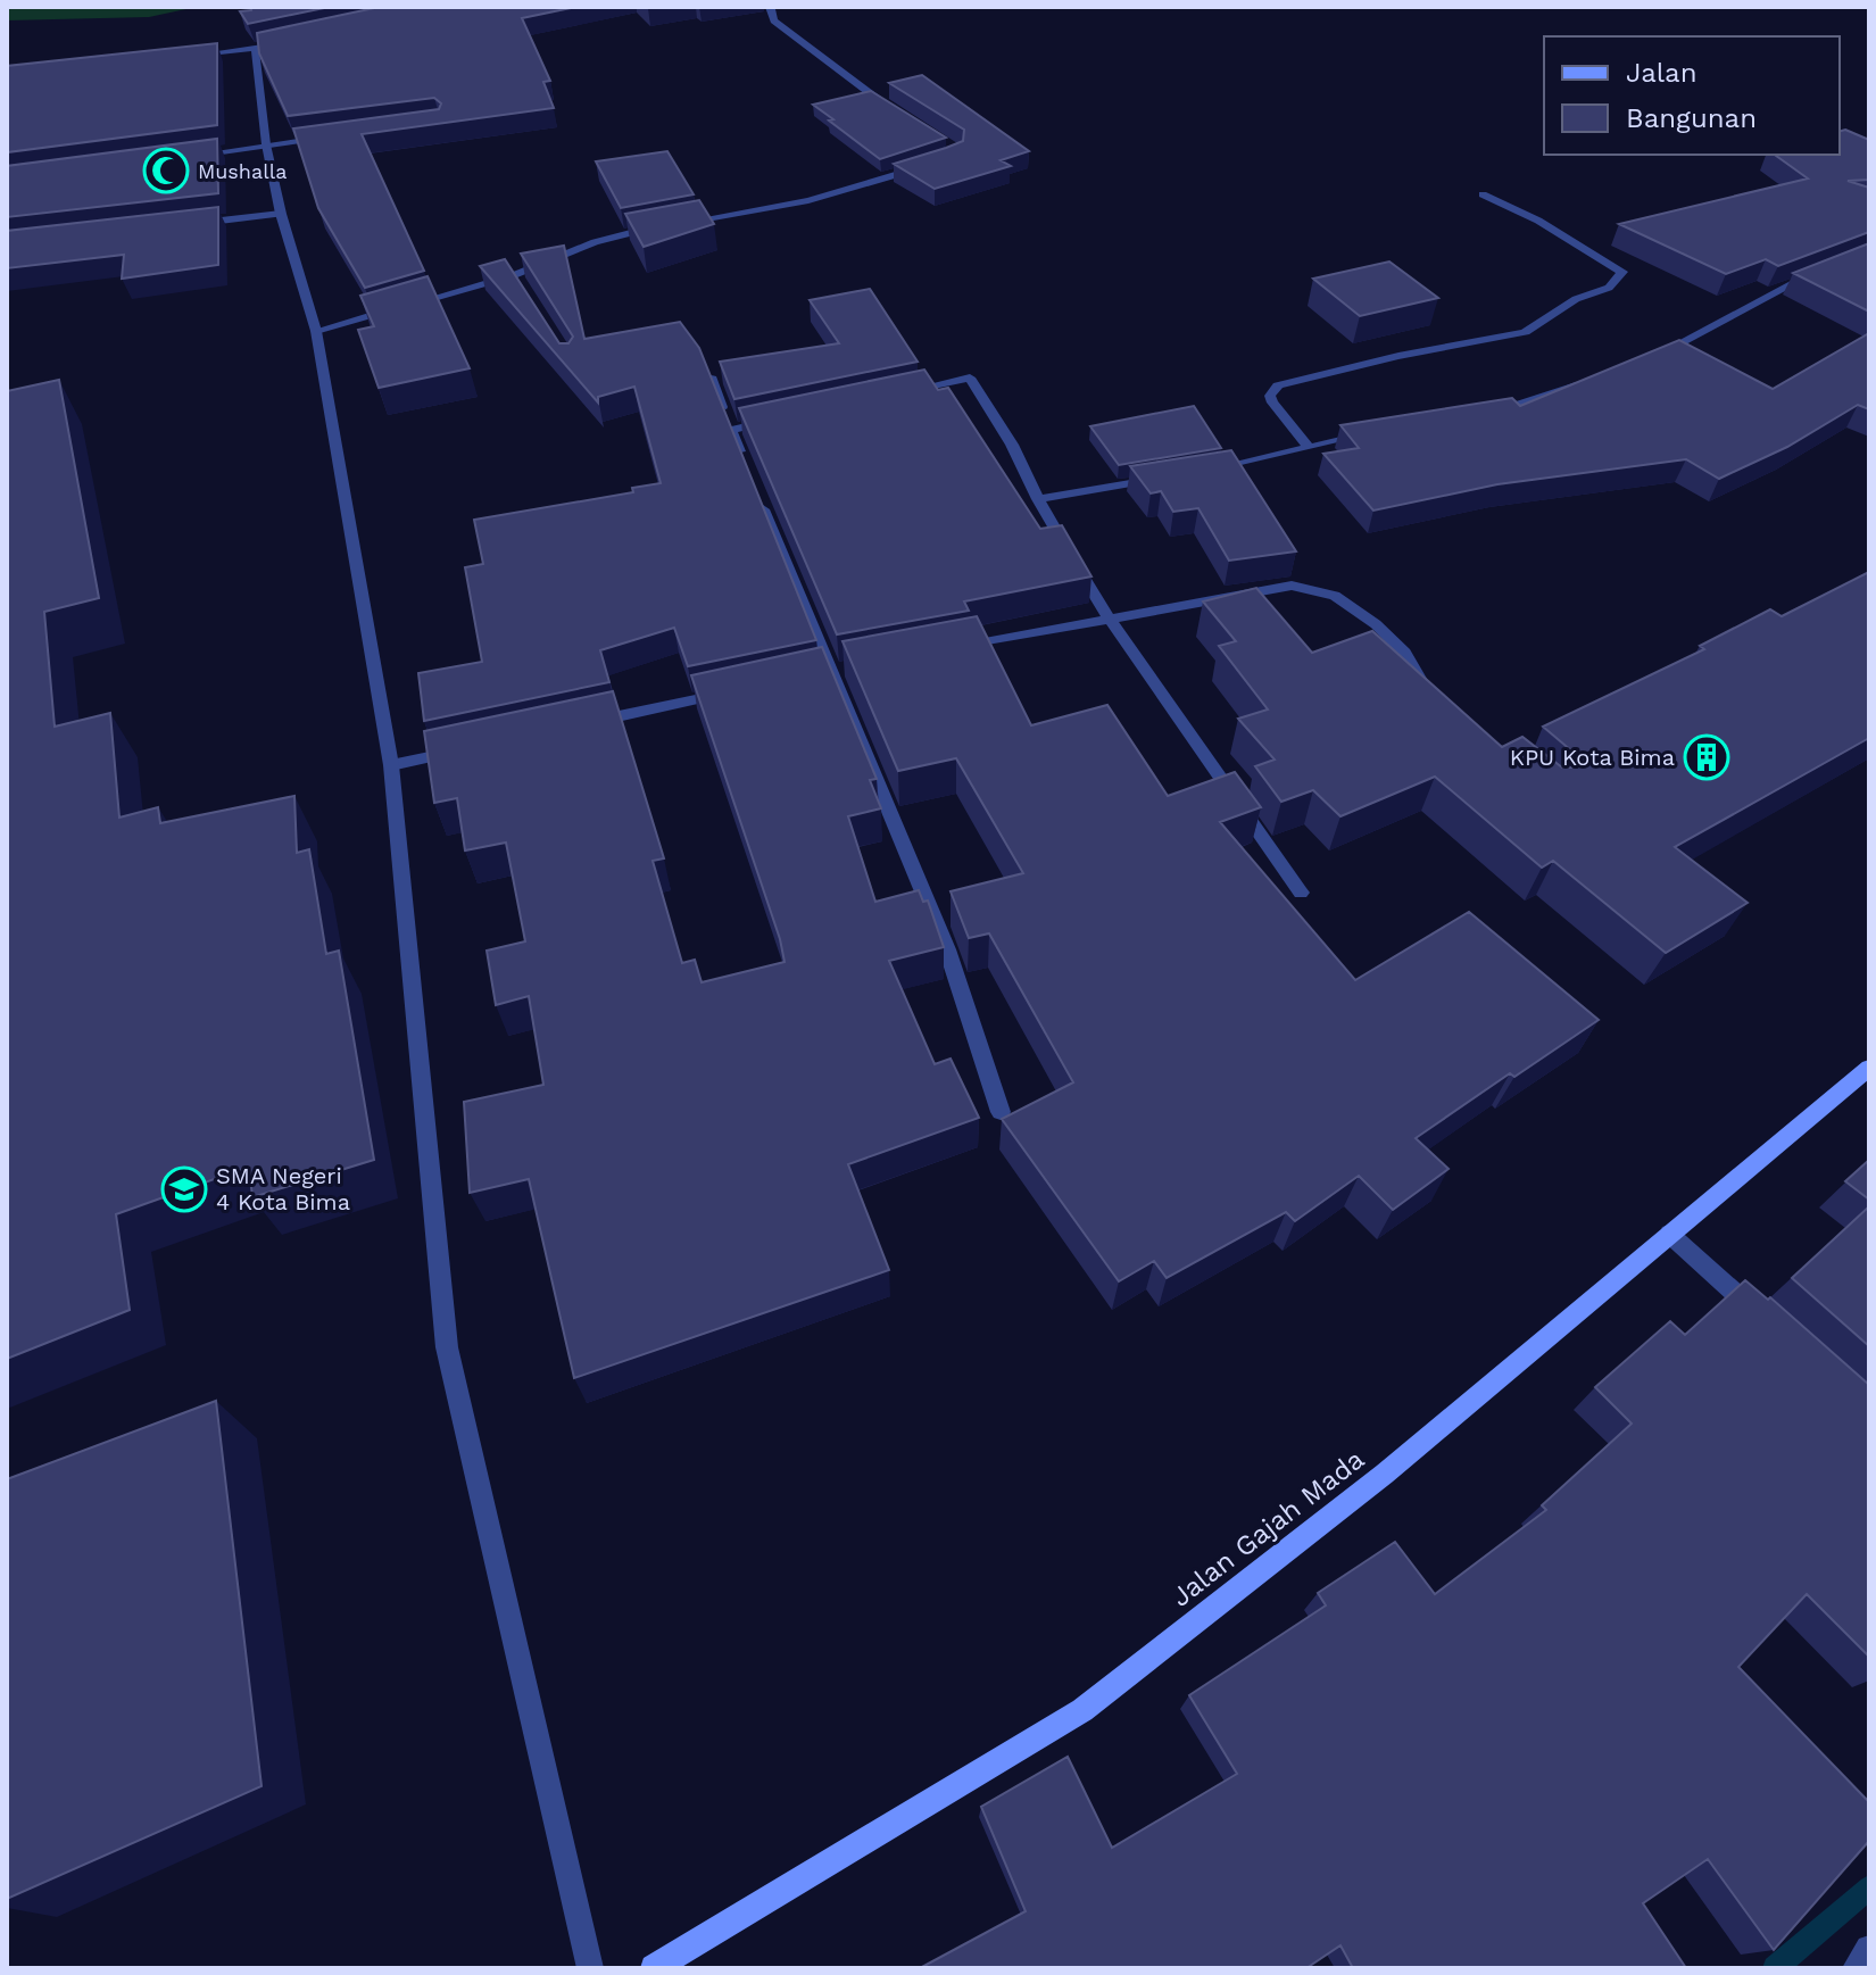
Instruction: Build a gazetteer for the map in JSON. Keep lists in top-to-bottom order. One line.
{"streets":{"main road":["Jalan Gajah Mada"]},"places":{"mosque":["Mushalla"],"building":["KPU Kota Bima"],"school or university":["SMA Negeri 4 Kota Bima"]},"legend":["Jalan","Bangunan"]}
